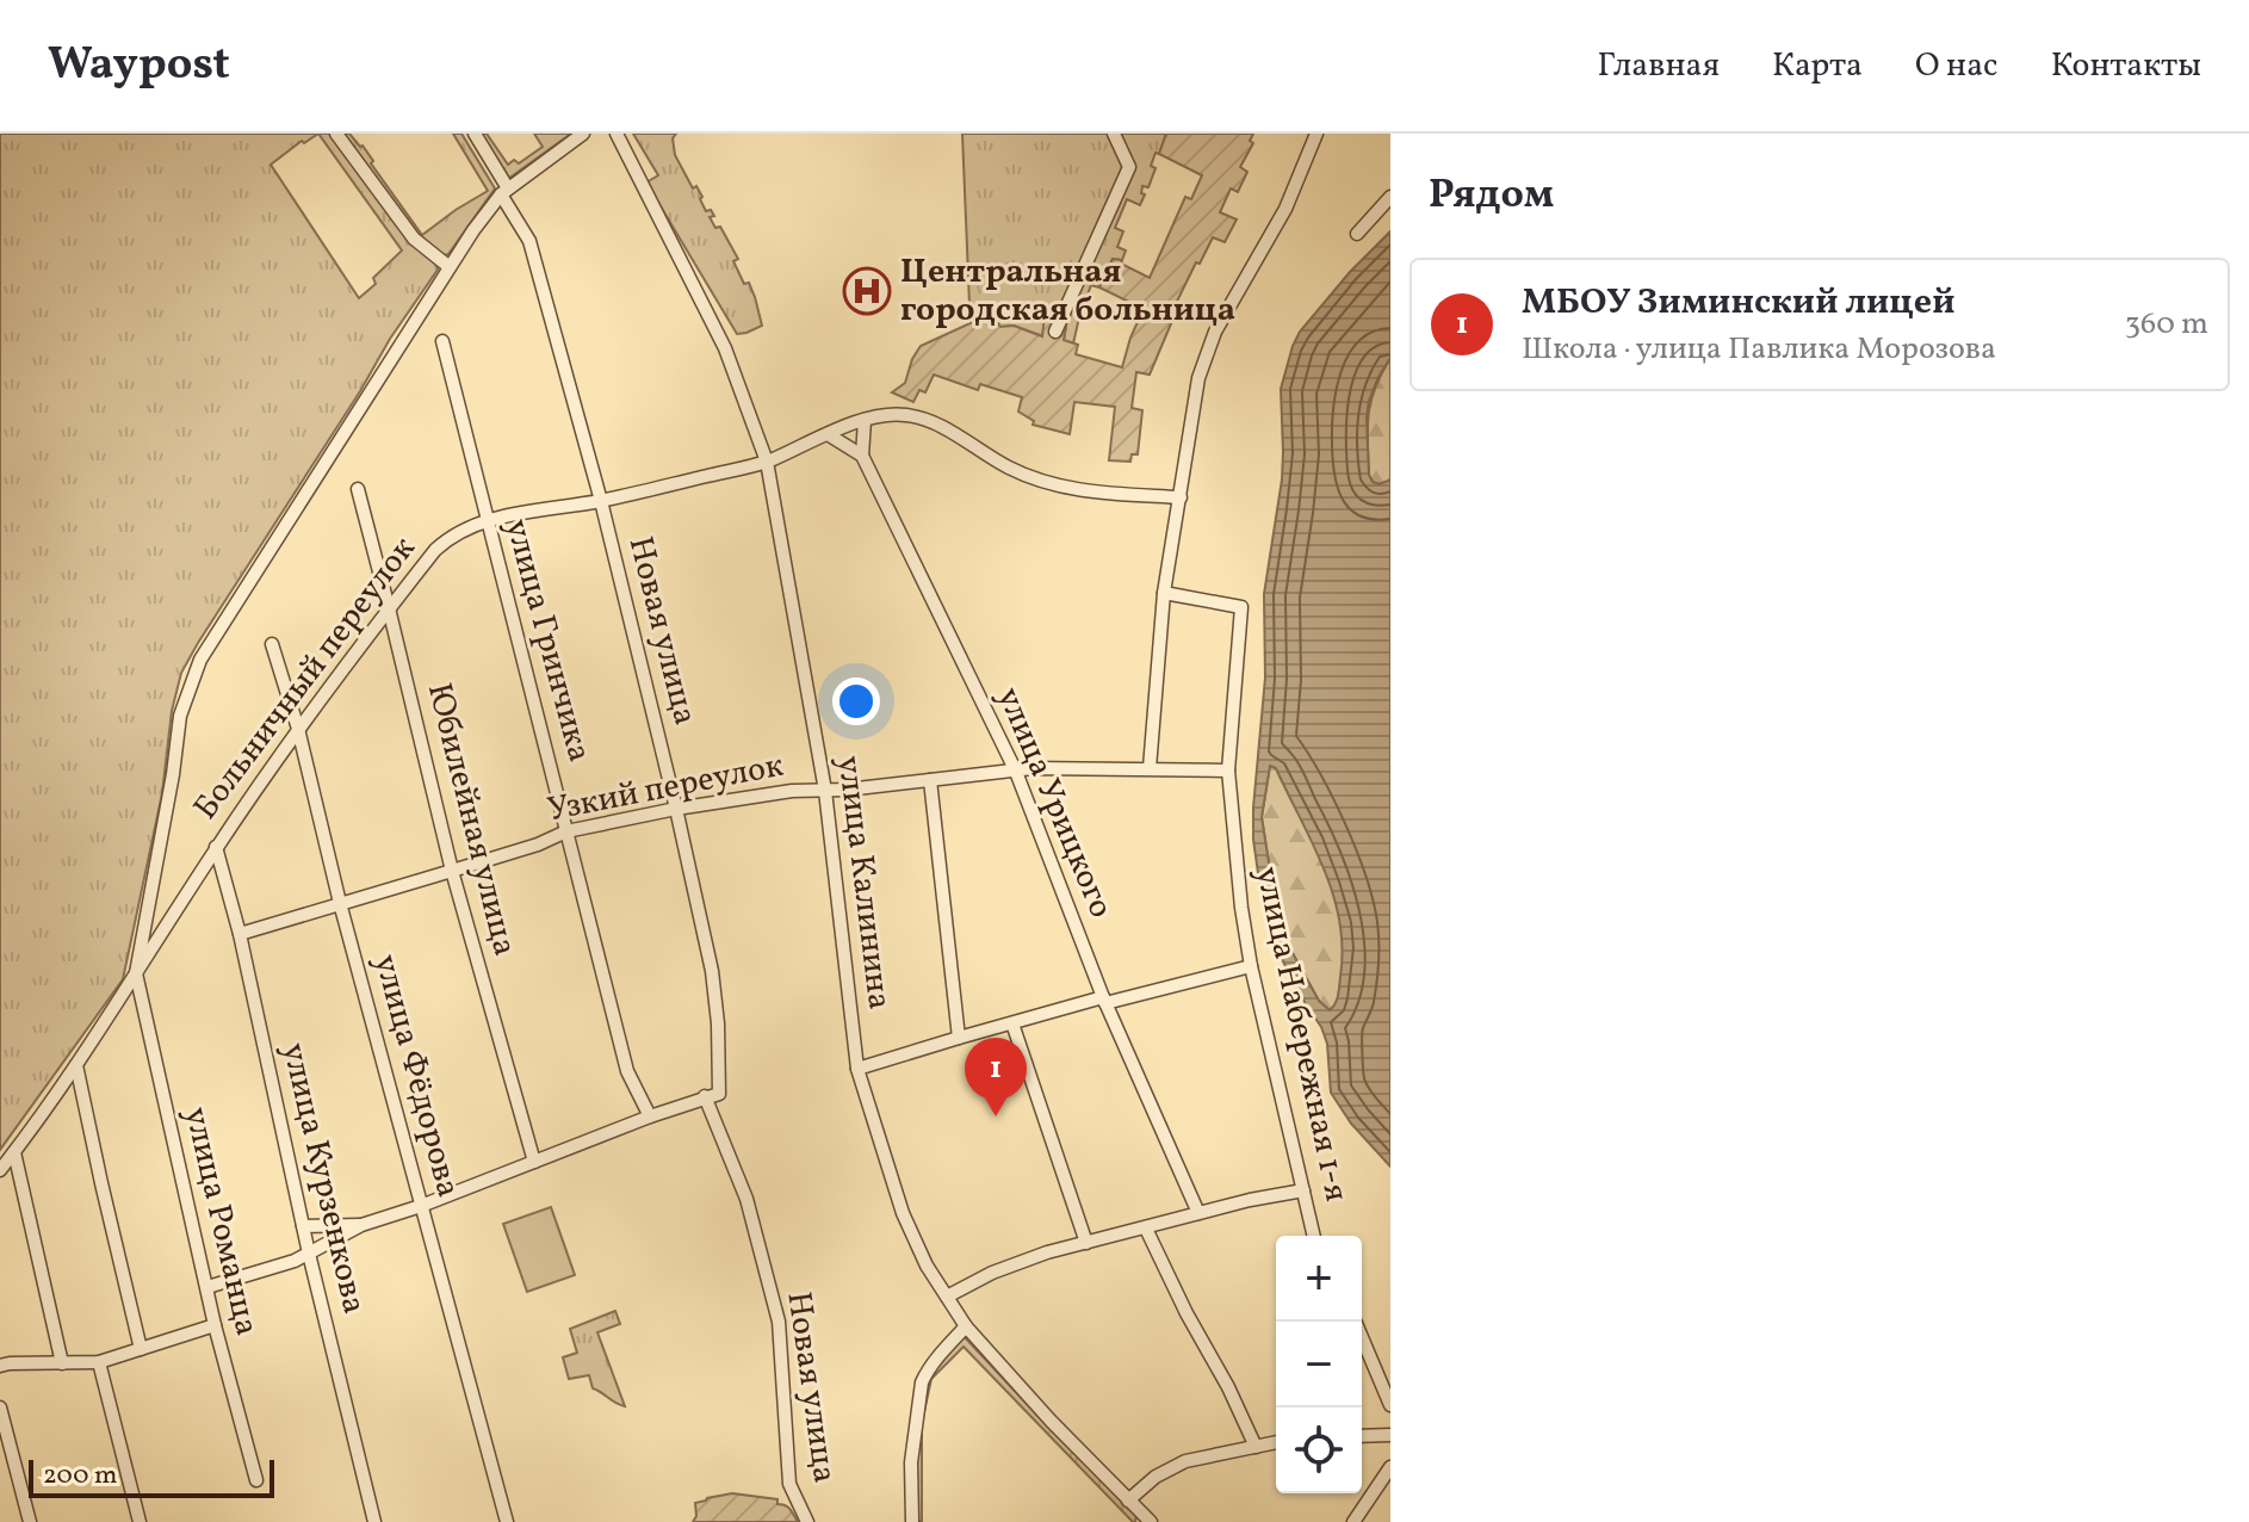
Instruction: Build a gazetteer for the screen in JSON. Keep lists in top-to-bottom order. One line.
{"streets":{"street":["Новая улица","улица Гринчика","Больничный переулок","Узкий переулок","улица Урицкого","Юбилейная улица","улица Калинина","улица Набережная 1-я","улица Фёдорова","улица Курзенкова","улица Романца"]},"crossings":[["Новая улица","Больничный переулок"],["Новая улица","Узкий переулок"],["улица Гринчика","Больничный переулок"],["улица Гринчика","Узкий переулок"],["Больничный переулок","Юбилейная улица"],["Больничный переулок","улица Калинина"],["Больничный переулок","улица Фёдорова"],["Больничный переулок","улица Курзенкова"],["Больничный переулок","улица Романца"],["Узкий переулок","улица Урицкого"],["Узкий переулок","Юбилейная улица"],["Узкий переулок","улица Калинина"],["Узкий переулок","улица Набережная 1-я"],["Узкий переулок","улица Фёдорова"],["Узкий переулок","улица Курзенкова"]],"places":{"hospital":["Центральная городская больница"]},"scale_bar":"200 m","page":{"header":"Waypost","nav":["Главная","Карта","О нас","Контакты"],"heading":"Рядом","list":[{"mark":"1","name":"МБОУ Зиминский лицей","note":"Школа · улица Павлика Морозова","value":"360 m"}],"pins":"1","map_buttons":["+","−"],"scale":"200 m"}}
